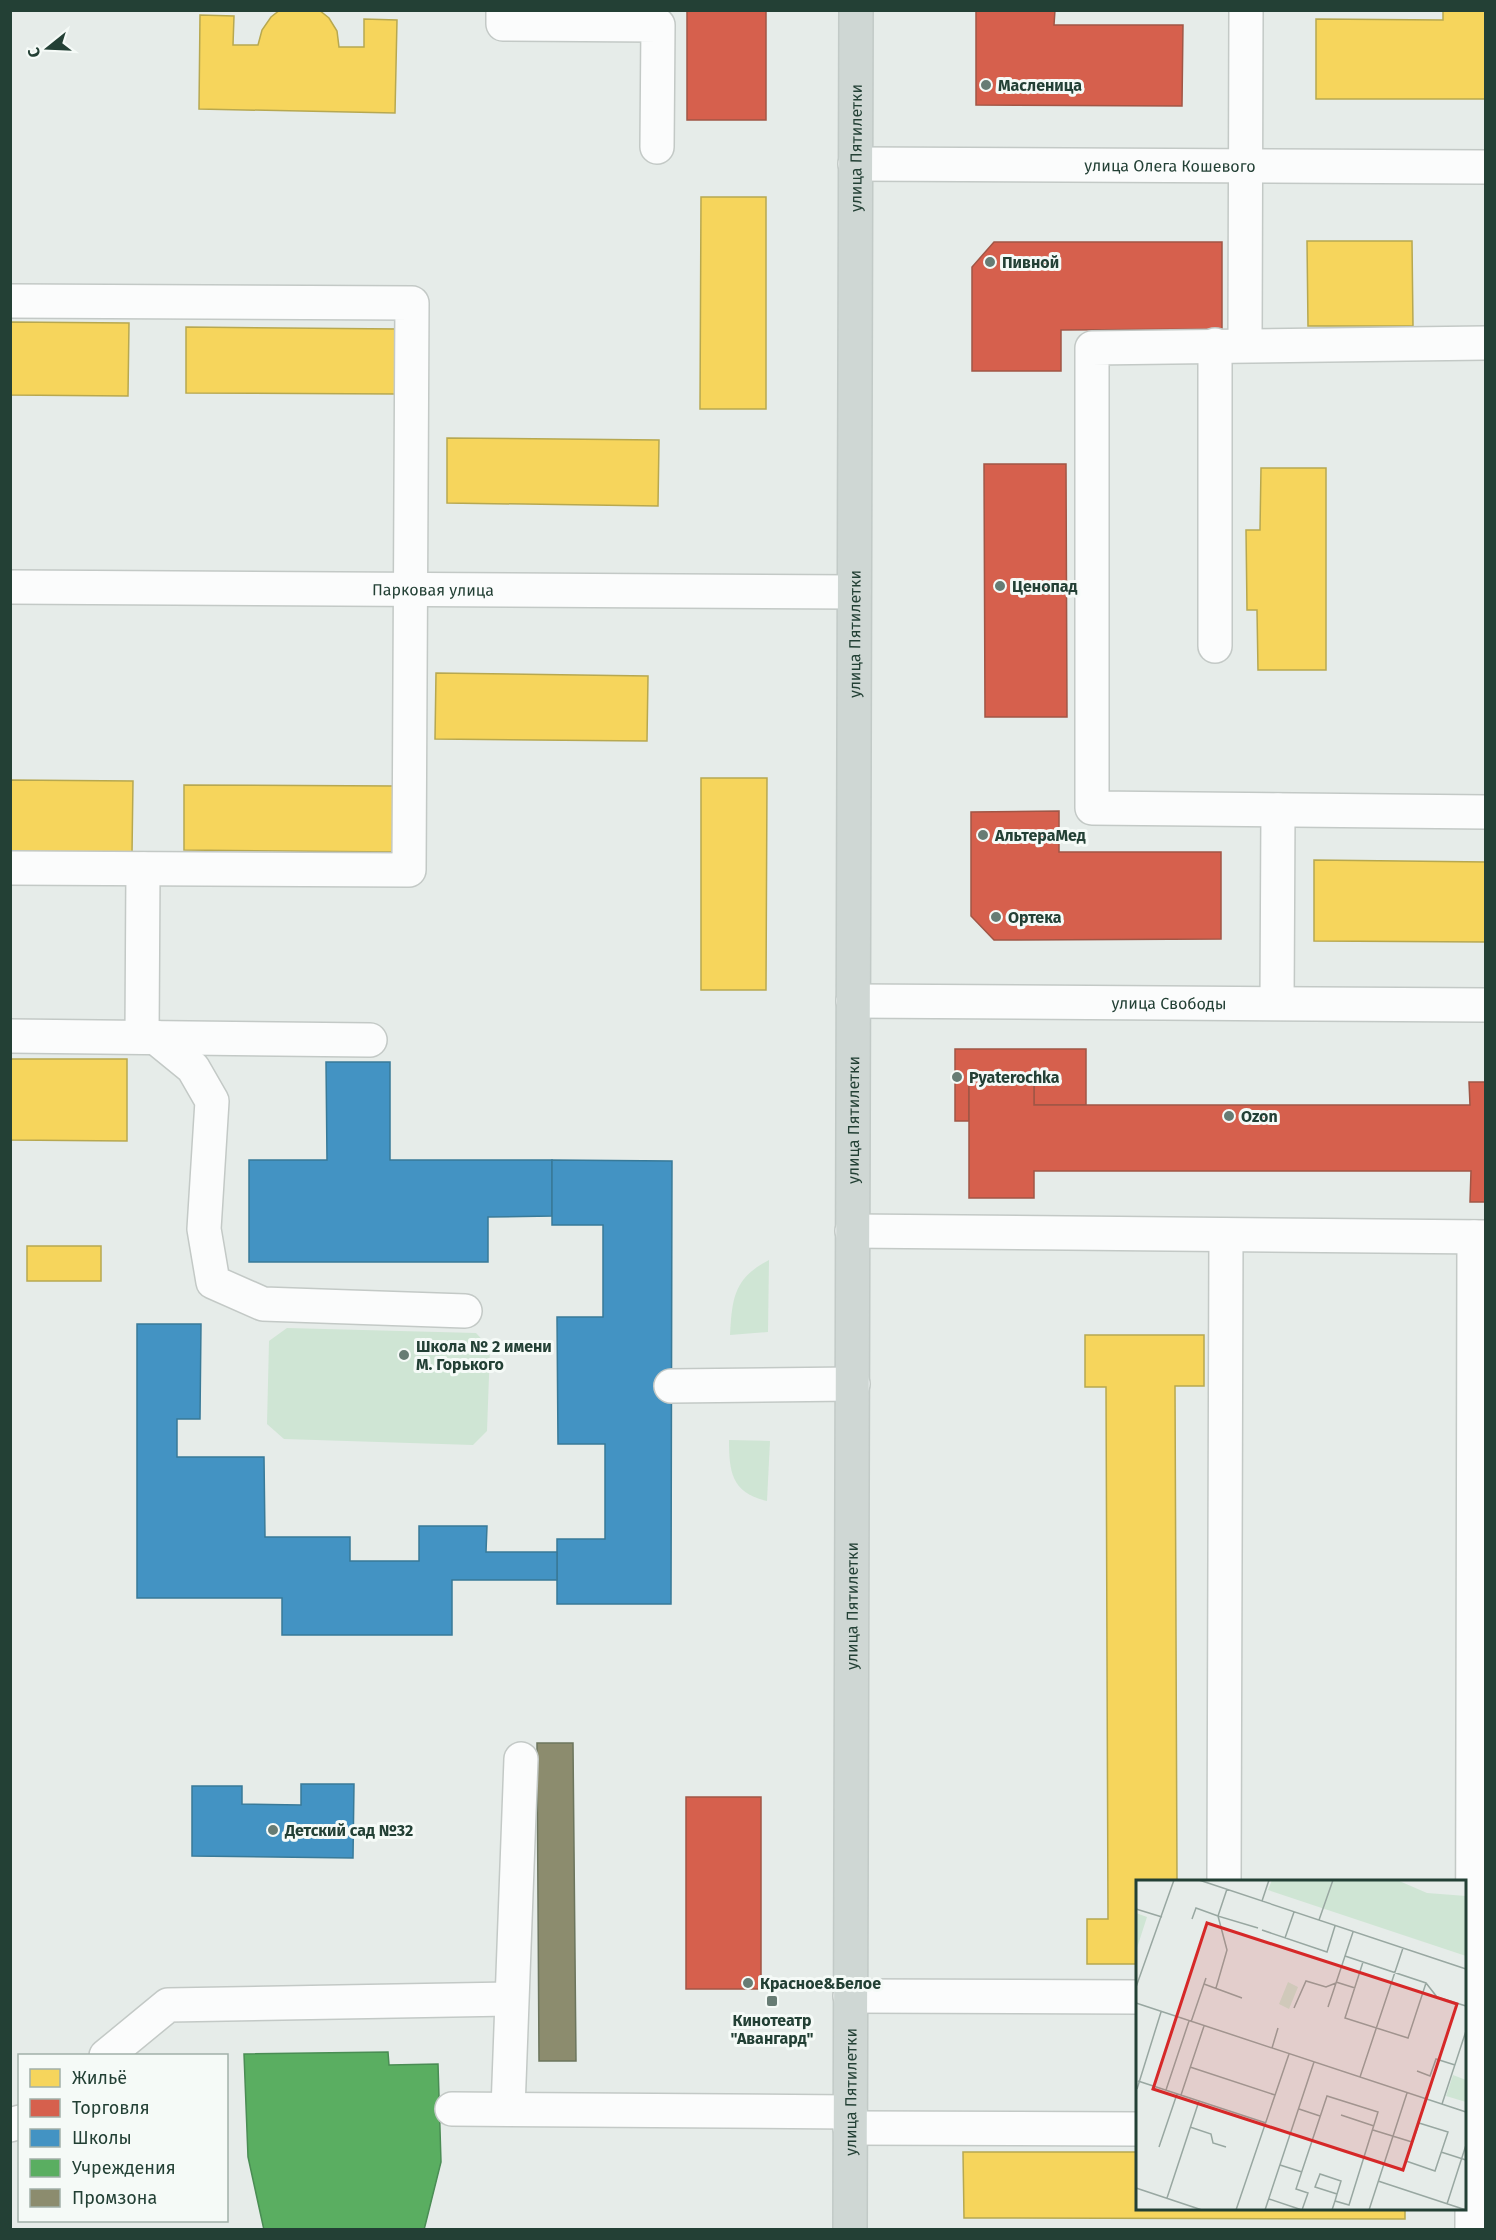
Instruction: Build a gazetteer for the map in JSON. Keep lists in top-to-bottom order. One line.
{"streets":{"main road":["улица Пятилетки"],"street":["улица Олега Кошевого","Парковая улица","улица Свободы"]},"crossings":[["улица Пятилетки","улица Олега Кошевого"],["улица Пятилетки","Парковая улица"],["улица Пятилетки","улица Свободы"]],"places":{"other":["Масленица","Пивной","Ценопад","АльтераМед","Ортека","Pyaterochka","Ozon","Школа № 2 имени М. Горького","Детский сад №32","Красное&Белое"],"transit":["Кинотеатр \"Авангард\""]},"legend":["Жильё","Торговля","Школы","Учреждения","Промзона"],"north":"left"}
